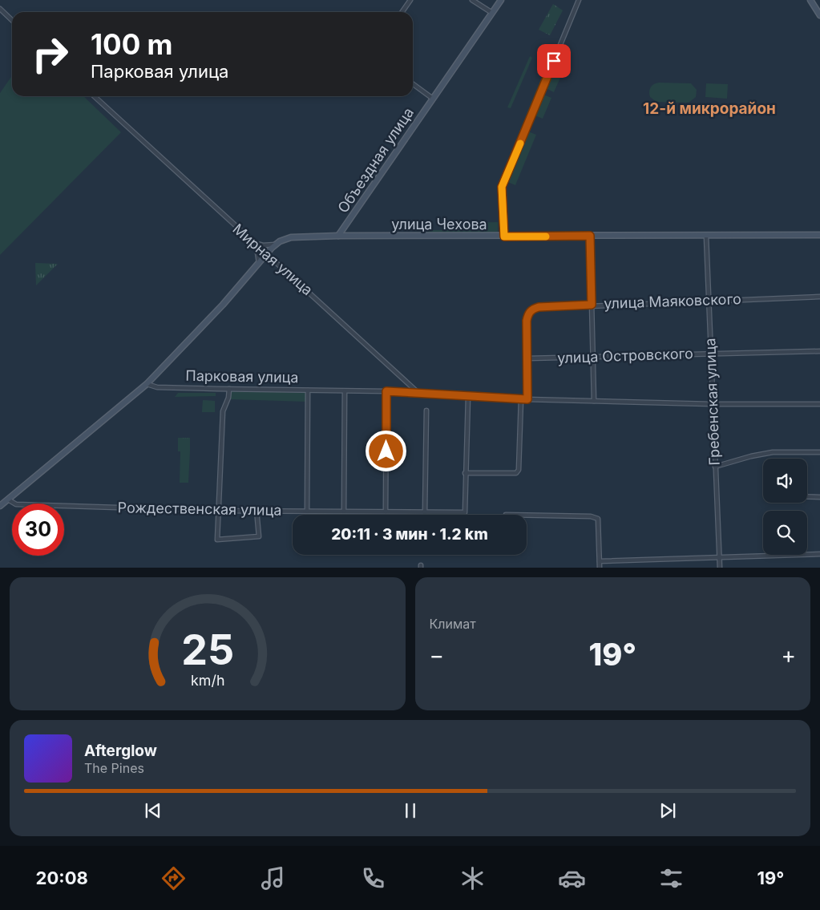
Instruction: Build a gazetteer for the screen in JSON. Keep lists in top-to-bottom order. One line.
{"streets":{"main road":["Объездная улица","улица Чехова"],"street":["Мирная улица","улица Маяковского","улица Островского","Парковая улица","Гребенская улица","Рождественская улица"]},"crossings":[["Объездная улица","улица Чехова"],["улица Чехова","Мирная улица"],["улица Чехова","Парковая улица"],["улица Чехова","Гребенская улица"],["Мирная улица","Парковая улица"],["улица Маяковского","улица Островского"],["улица Маяковского","Гребенская улица"],["улица Островского","Гребенская улица"],["Парковая улица","Гребенская улица"]],"districts":["12-й микрорайон"],"page":{"turn":["100 m","Парковая улица"],"limit":"30","trip":"20:11 · 3 мин · 1.2 km","tile":"Климат","heat":["−","19°","+"],"song":["Afterglow","The Pines"],"tabs":["20:08","19°"],"gauge":["25","km/h"]}}
